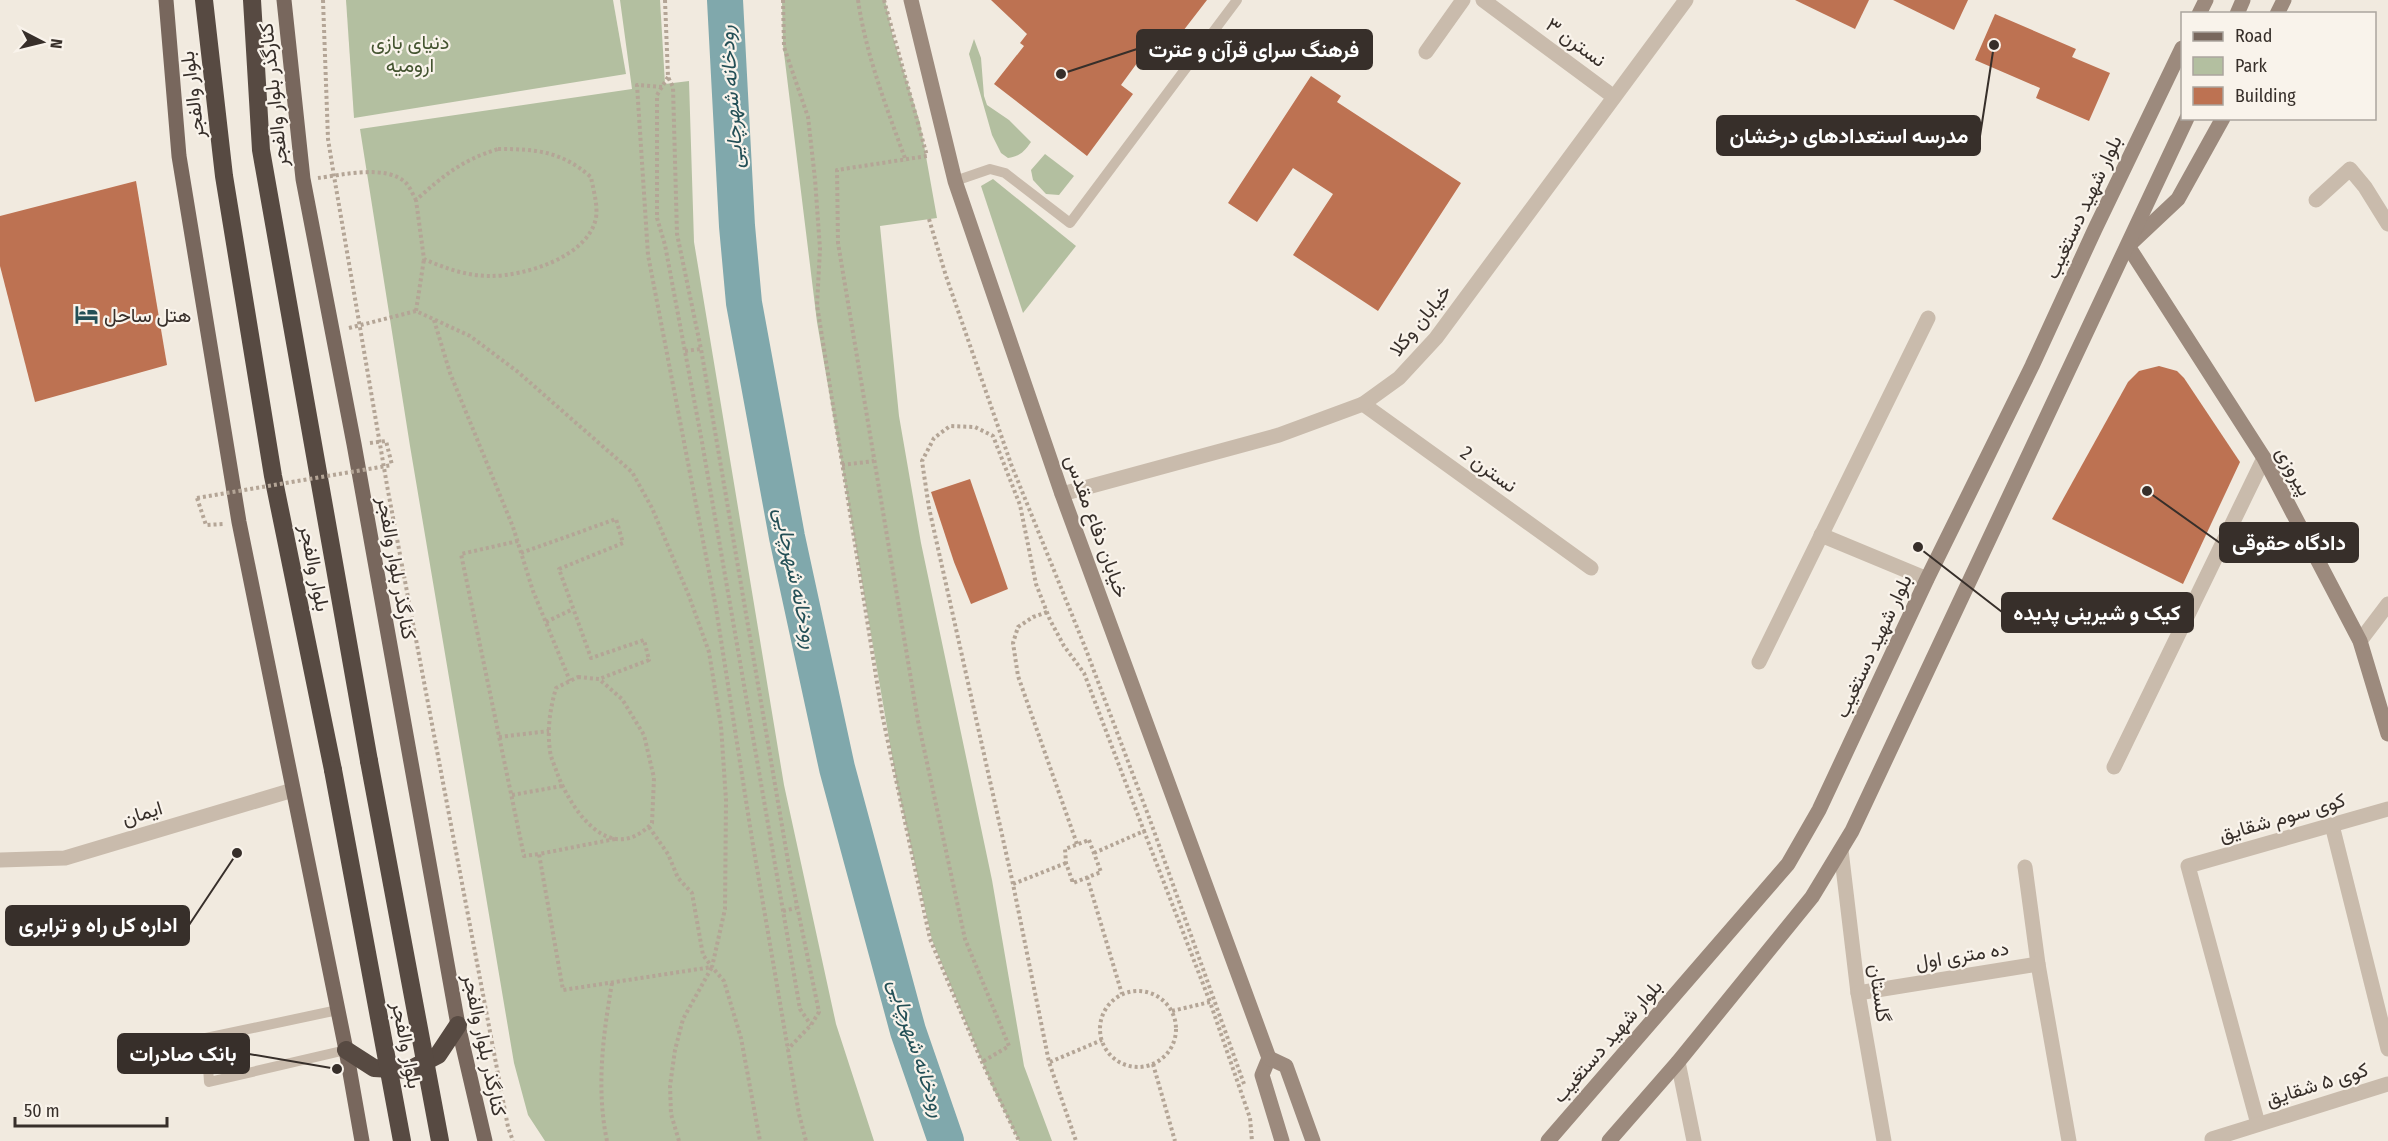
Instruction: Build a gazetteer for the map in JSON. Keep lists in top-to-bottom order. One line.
{"streets":{"highway":["بلوار والفجر"],"main road":["کنارگذر بلوار والفجر","بلوار شهید دستغیب","پیروزی","خیابان دفاع مقدس"],"street":["نسترن ۳","خیابان وکلا","نسترن 2","ایمان","کوی سوم شقایق","ده متری اول","گلستان","کوی ۵ شقایق"]},"crossings":[["نسترن ۳","خیابان وکلا"],["خیابان وکلا","نسترن 2"],["خیابان وکلا","خیابان دفاع مقدس"],["کوی سوم شقایق","کوی ۵ شقایق"],["ده متری اول","گلستان"]],"water":["رودخانه شهرچایی"],"parks":["دنیای بازی ارومیه"],"places":{"other":["مدرسه استعدادهای درخشان","فرهنگ سرای قرآن و عترت","دادگاه حقوقی","کیک و شیرینی پدیده","اداره کل راه و ترابری","بانک صادرات"],"hotel":["هتل ساحل"]},"legend":["Road","Park","Building"],"scale_bar":"50 m","north":"right"}
